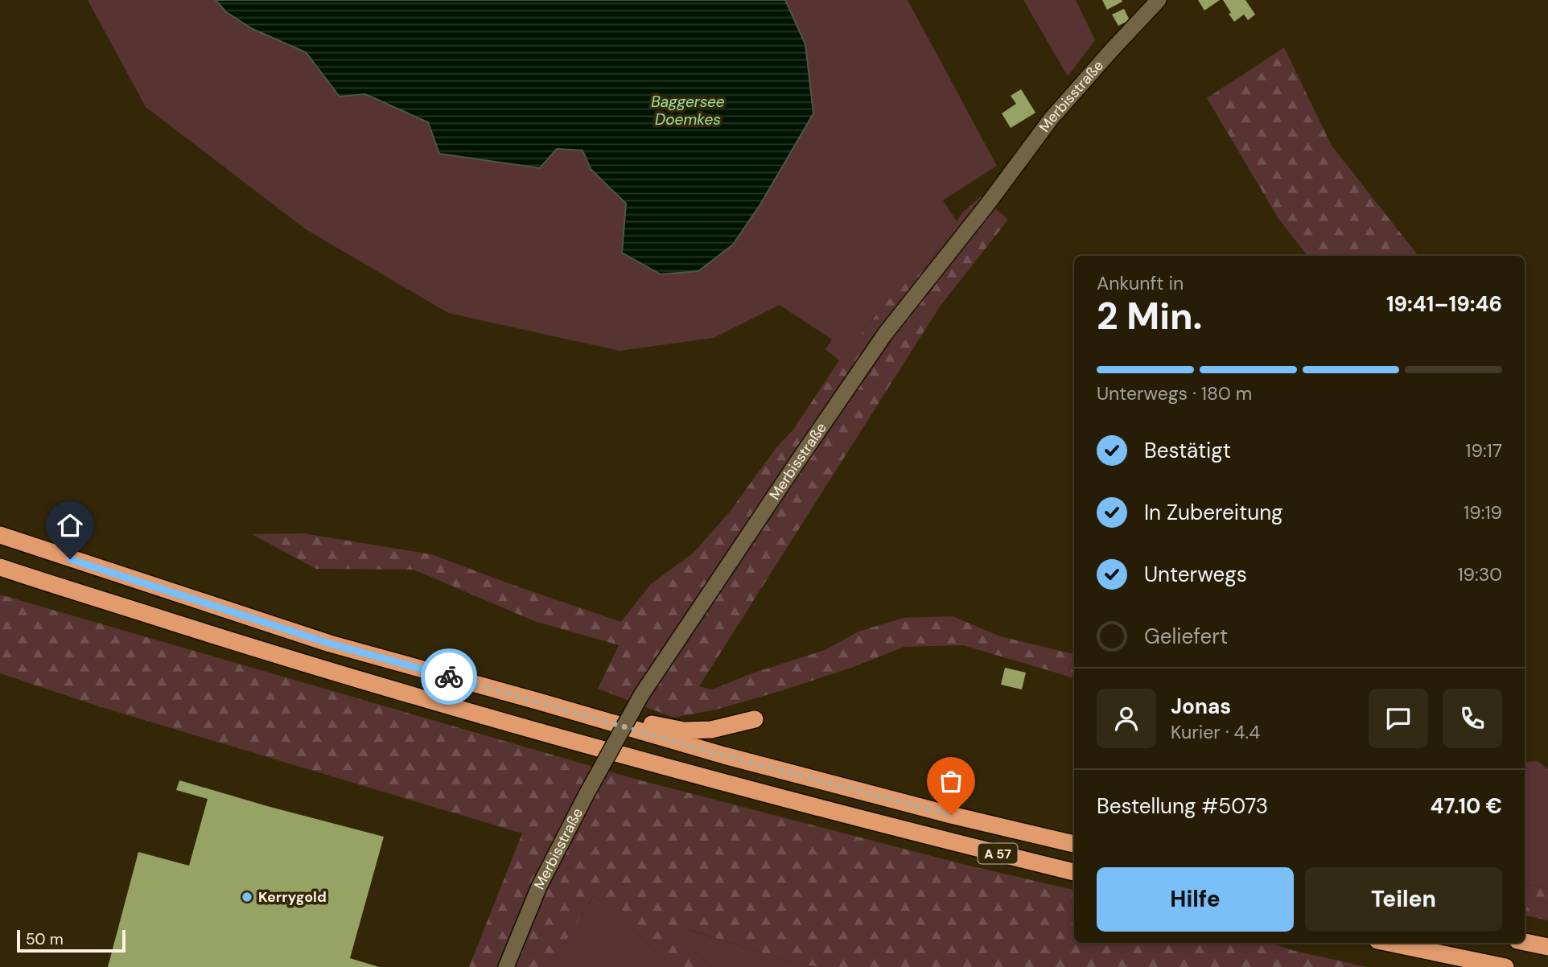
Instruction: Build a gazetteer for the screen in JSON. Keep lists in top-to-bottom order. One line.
{"streets":{"highway":["A 57"],"street":["Merbisstraße"]},"water":["Baggersee Doemkes"],"places":["Kerrygold"],"scale_bar":"50 m","page":{"heading":["2 Min.","Ankunft in","19:41–19:46"],"panel":["Jonas","Kurier · 4.4","Bestellung #5073","47.10 €"],"bar":"Unterwegs · 180 m","list":[["Bestätigt","19:17"],["In Zubereitung","19:19"],["Unterwegs","19:30"],"Geliefert"],"buttons":["Hilfe","Teilen"],"scale":"50 m"}}
